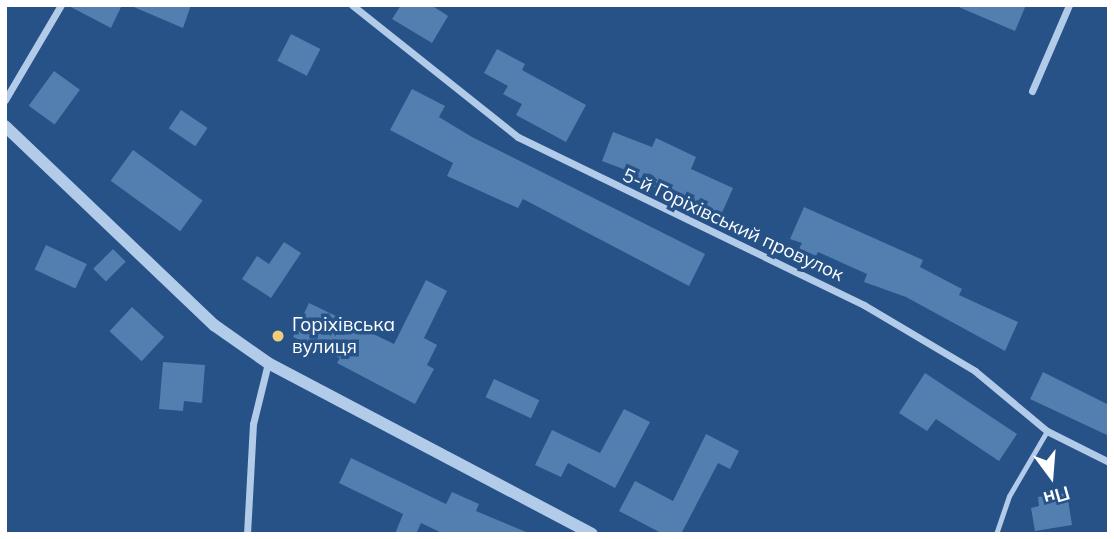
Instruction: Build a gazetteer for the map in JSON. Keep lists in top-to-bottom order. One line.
{"streets":{"street":["5-й Горіхівський провулок"]},"places":["Горіхівська вулиця"],"north":"bottom"}
